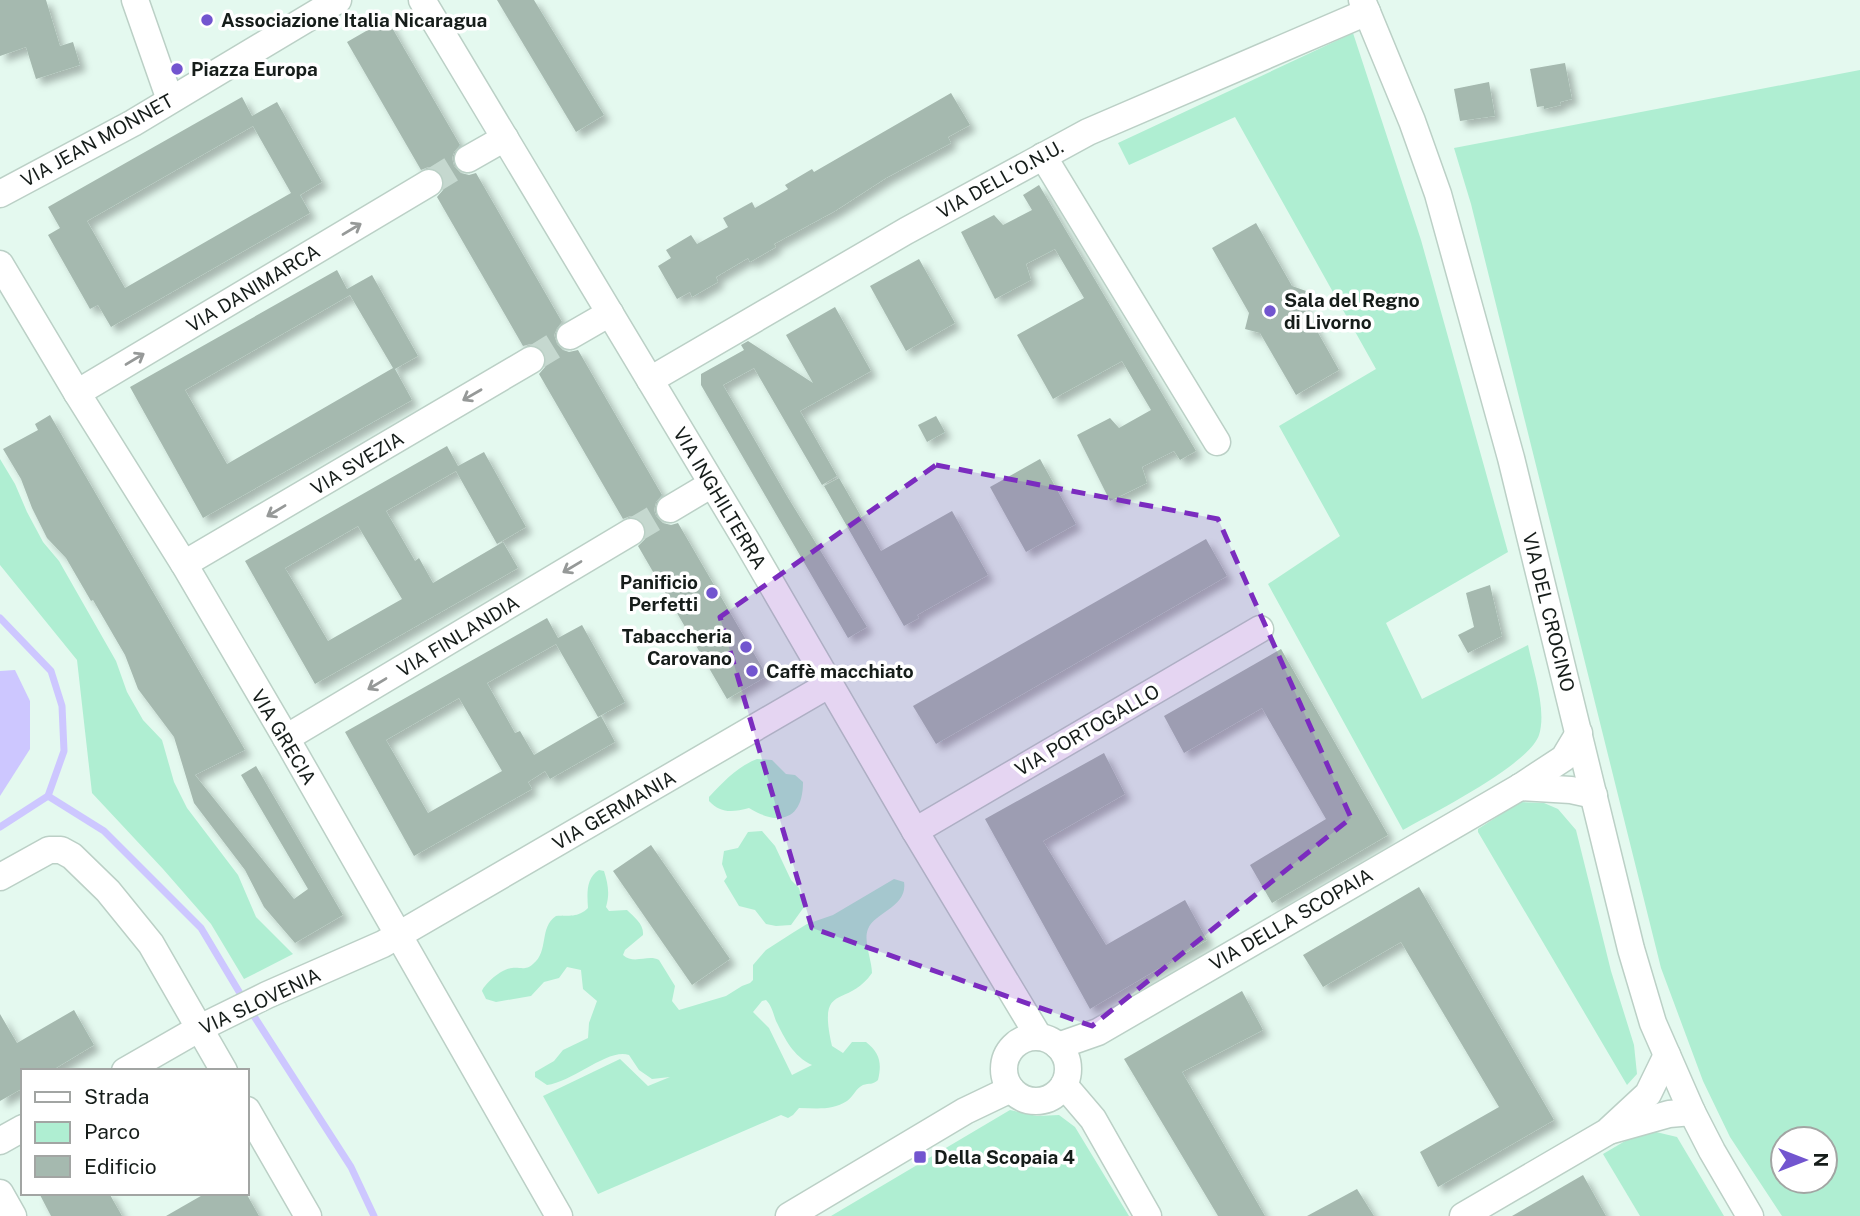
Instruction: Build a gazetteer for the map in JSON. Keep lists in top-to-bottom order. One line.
{"streets":{"street":["VIA JEAN MONNET","VIA DELL'O.N.U.","VIA DANIMARCA","VIA SVEZIA","VIA INGHILTERRA","VIA DEL CROCINO","VIA FINLANDIA","VIA PORTOGALLO","VIA GRECIA","VIA GERMANIA","VIA DELLA SCOPAIA","VIA SLOVENIA"]},"crossings":[["VIA DELL'O.N.U.","VIA INGHILTERRA"],["VIA DELL'O.N.U.","VIA DEL CROCINO"],["VIA DANIMARCA","VIA GRECIA"],["VIA SVEZIA","VIA GRECIA"],["VIA INGHILTERRA","VIA PORTOGALLO"],["VIA INGHILTERRA","VIA GERMANIA"],["VIA INGHILTERRA","VIA DELLA SCOPAIA"],["VIA DEL CROCINO","VIA DELLA SCOPAIA"],["VIA FINLANDIA","VIA GRECIA"],["VIA GRECIA","VIA GERMANIA"],["VIA GRECIA","VIA SLOVENIA"],["VIA GERMANIA","VIA SLOVENIA"]],"one_way":["VIA DANIMARCA","VIA SVEZIA","VIA FINLANDIA"],"places":{"other":["Associazione Italia Nicaragua","Piazza Europa","Sala del Regno di Livorno","Panificio Perfetti","Tabaccheria Carovano","Caffè macchiato"],"transit":["Della Scopaia 4"]},"legend":["Strada","Parco","Edificio"],"north":"right"}
